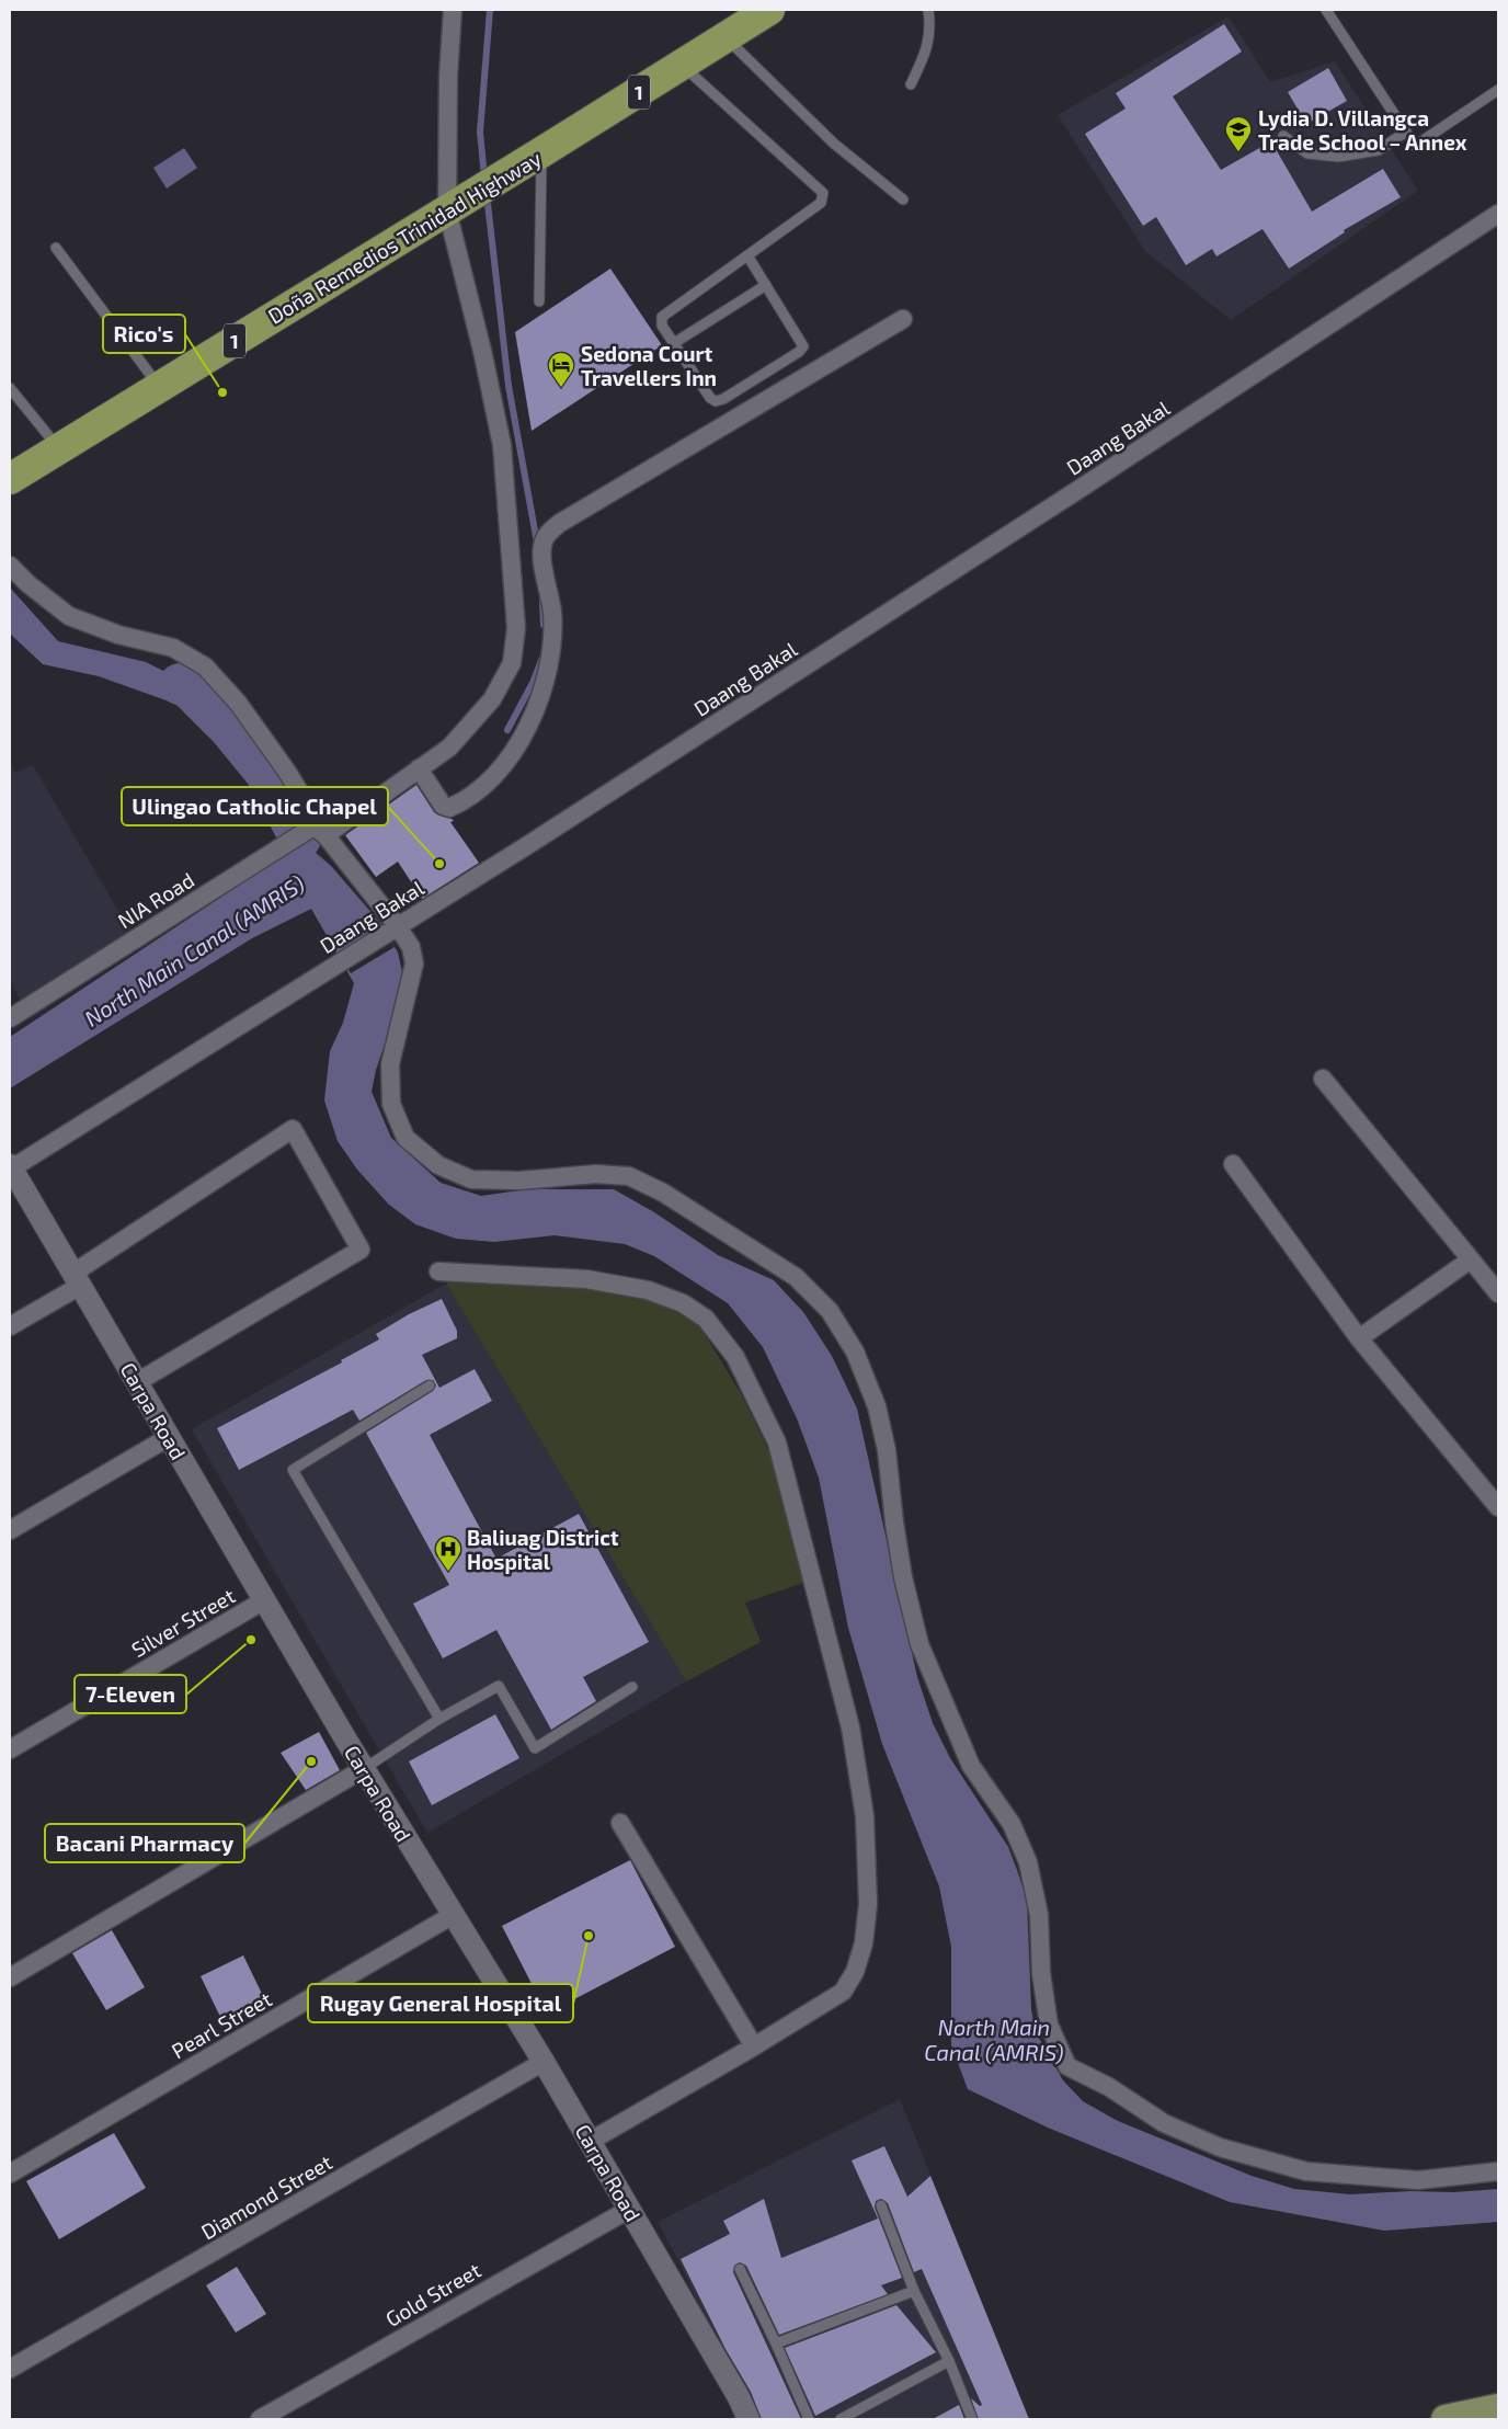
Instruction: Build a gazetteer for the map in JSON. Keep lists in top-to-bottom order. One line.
{"streets":{"highway":["1","Doña Remedios Trinidad Highway"],"street":["Daang Bakal","NIA Road","Carpa Road","Silver Street","Pearl Street","Diamond Street","Gold Street"]},"crossings":[["Doña Remedios Trinidad Highway","NIA Road"],["Daang Bakal","Carpa Road"],["Carpa Road","Silver Street"],["Carpa Road","Pearl Street"],["Carpa Road","Diamond Street"],["Carpa Road","Gold Street"]],"water":["North Main Canal (AMRIS)"],"places":{"school or university":["Lydia D. Villangca Trade School – Annex"],"hotel":["Sedona Court Travellers Inn"],"other":["Rico's","Ulingao Catholic Chapel","7-Eleven","Bacani Pharmacy","Rugay General Hospital"],"hospital":["Baliuag District Hospital"]}}
